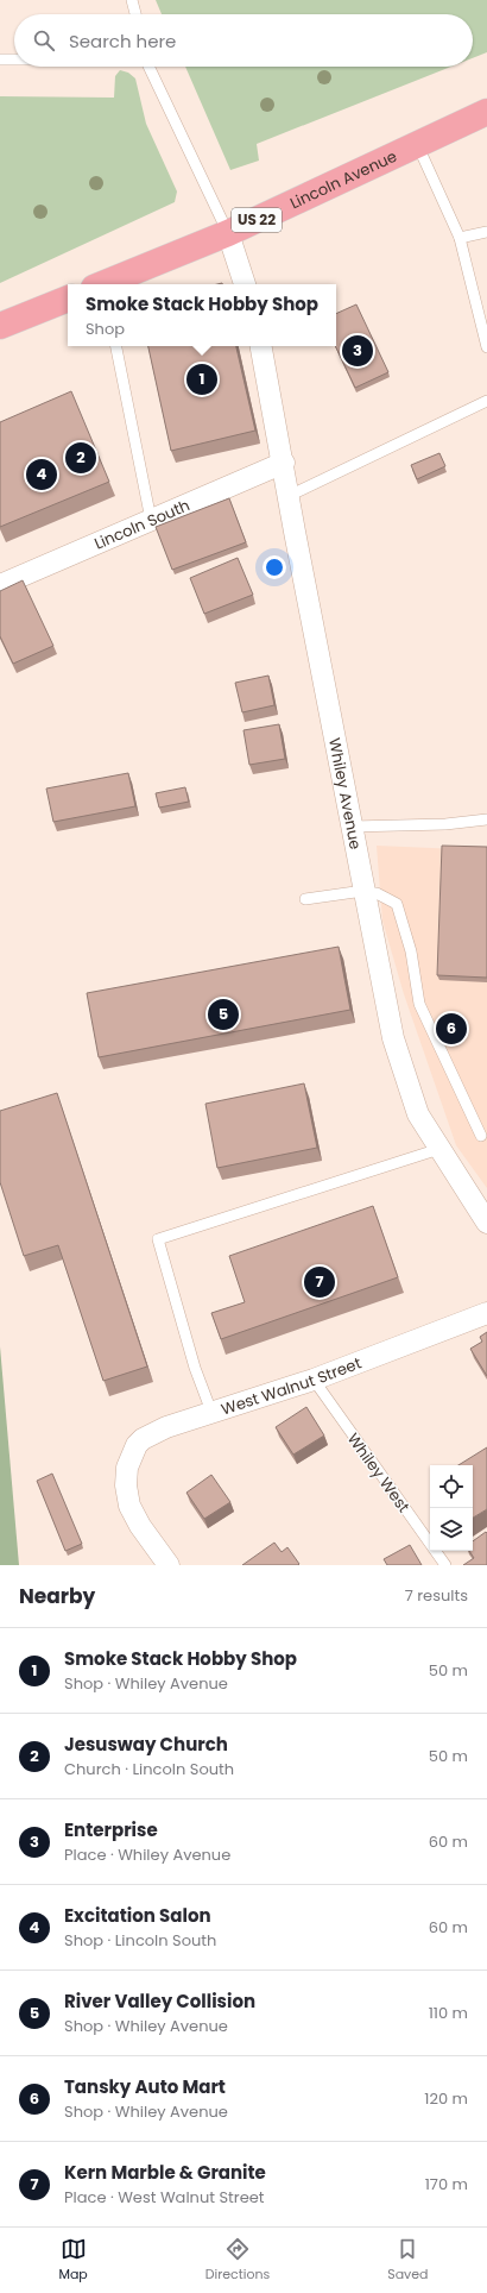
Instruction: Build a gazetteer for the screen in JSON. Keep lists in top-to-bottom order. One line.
{"streets":{"main road":["Lincoln Avenue","US 22"],"street":["Lincoln South","Whiley Avenue","West Walnut Street"],"lane":["Whiley West"]},"crossings":[["Lincoln South","Whiley Avenue"],["West Walnut Street","Whiley West"]],"page":{"search":"Search here","popup":["Smoke Stack Hobby Shop","Shop"],"pins":["3","1","2","4","5","6","7"],"heading":["Nearby","7 results"],"list":[{"mark":"1","name":"Smoke Stack Hobby Shop","note":"Shop · Whiley Avenue","value":"50 m"},{"mark":"2","name":"Jesusway Church","note":"Church · Lincoln South","value":"50 m"},{"mark":"3","name":"Enterprise","note":"Place · Whiley Avenue","value":"60 m"},{"mark":"4","name":"Excitation Salon","note":"Shop · Lincoln South","value":"60 m"},{"mark":"5","name":"River Valley Collision","note":"Shop · Whiley Avenue","value":"110 m"},{"mark":"6","name":"Tansky Auto Mart","note":"Shop · Whiley Avenue","value":"120 m"},{"mark":"7","name":"Kern Marble & Granite","note":"Place · West Walnut Street","value":"170 m"}],"nav":["Map","Directions","Saved"]}}
